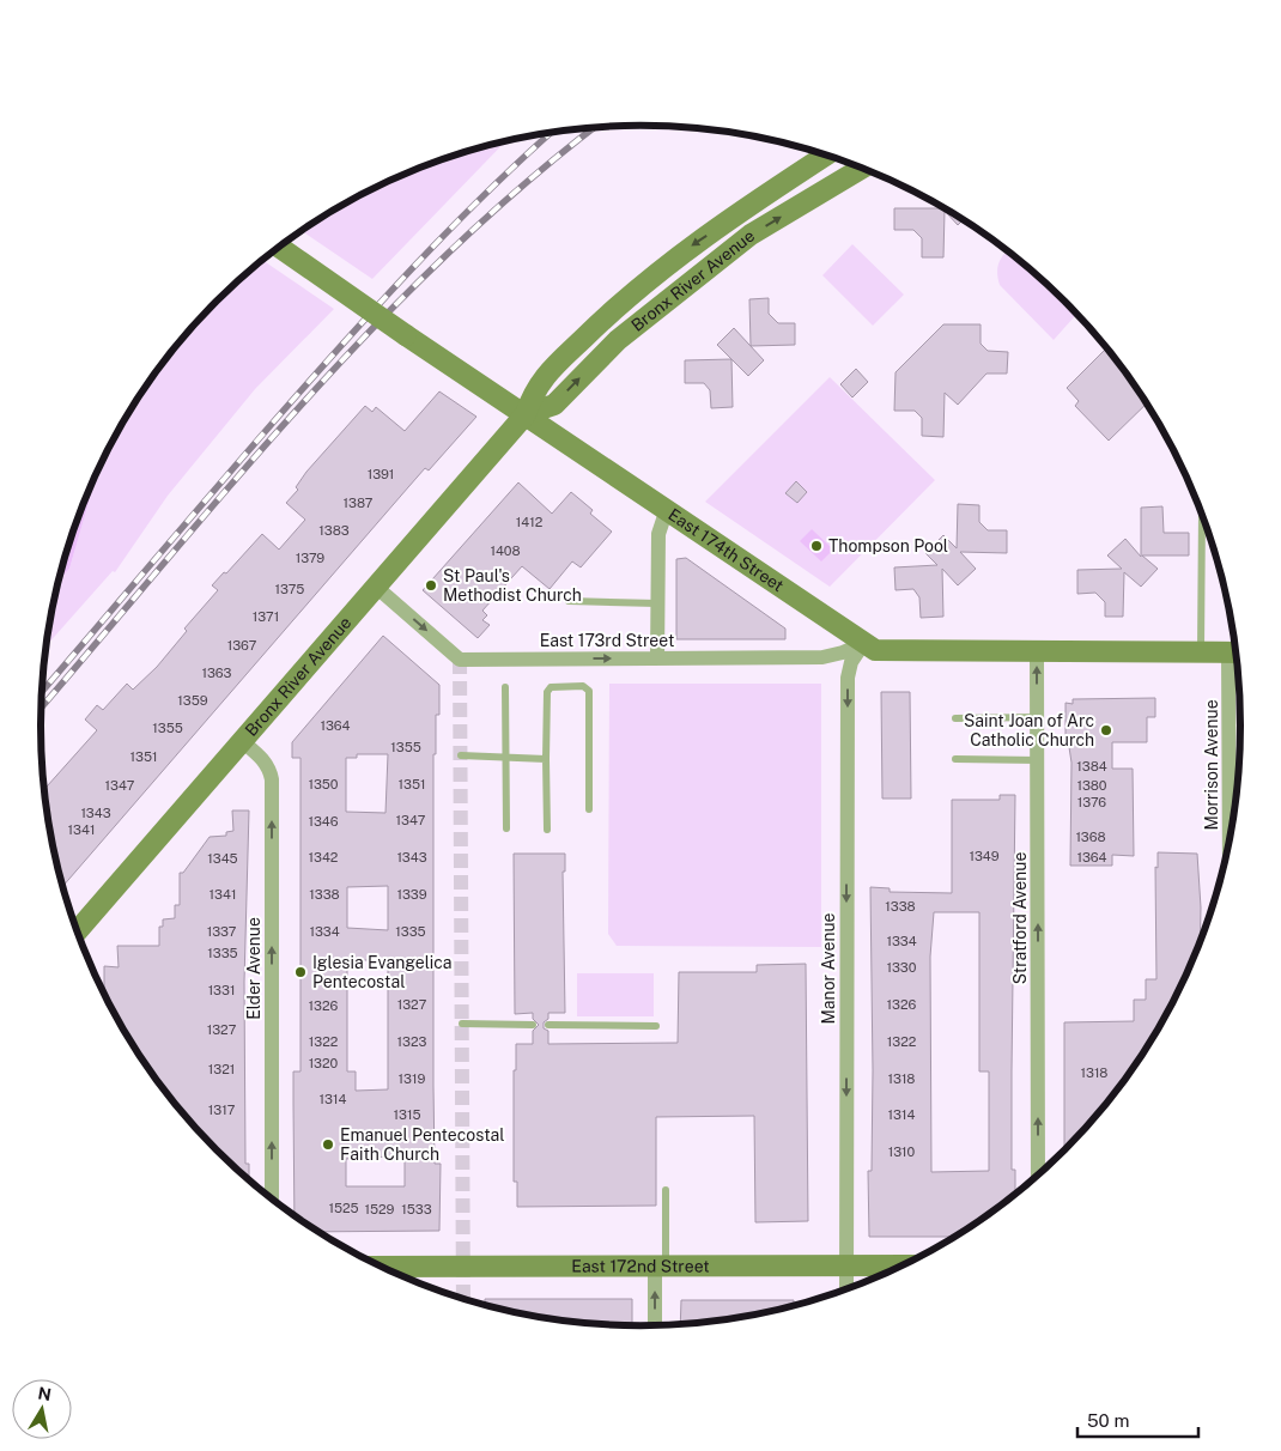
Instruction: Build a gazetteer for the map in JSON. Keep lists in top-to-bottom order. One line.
{"streets":{"main road":["Bronx River Avenue","East 174th Street","East 172nd Street"],"street":["East 173rd Street","Morrison Avenue","Stratford Avenue","Elder Avenue","Manor Avenue"]},"crossings":[["Bronx River Avenue","East 174th Street"],["Bronx River Avenue","East 173rd Street"],["Bronx River Avenue","Elder Avenue"],["East 174th Street","East 173rd Street"],["East 174th Street","Stratford Avenue"],["East 174th Street","Manor Avenue"],["East 173rd Street","Manor Avenue"],["Manor Avenue","East 172nd Street"]],"one_way":["East 173rd Street","Stratford Avenue","Elder Avenue","Manor Avenue"],"places":["Thompson Pool","St Paul's Methodist Church","Saint Joan of Arc Catholic Church","Iglesia Evangelica Pentecostal","Emanuel Pentecostal Faith Church"],"house_numbers":["1391","1387","1412","1383","1408","1379","1375","1371","1367","1363","1359","1364","1355","1355","1351","1384","1350","1351","1347","1380","1376","1343","1347","1346","1341","1368","1349","1342","1343","1364","1345","1341","1338","1339","1338","1337","1334","1335","1334","1335","1330","1331","1327","1326","1326","1327","1322","1323","1322","1320","1321","1318","1319","1318","1314","1317","1315","1314","1310","1525","1529","1533"],"scale_bar":"50 m","north":"top"}
